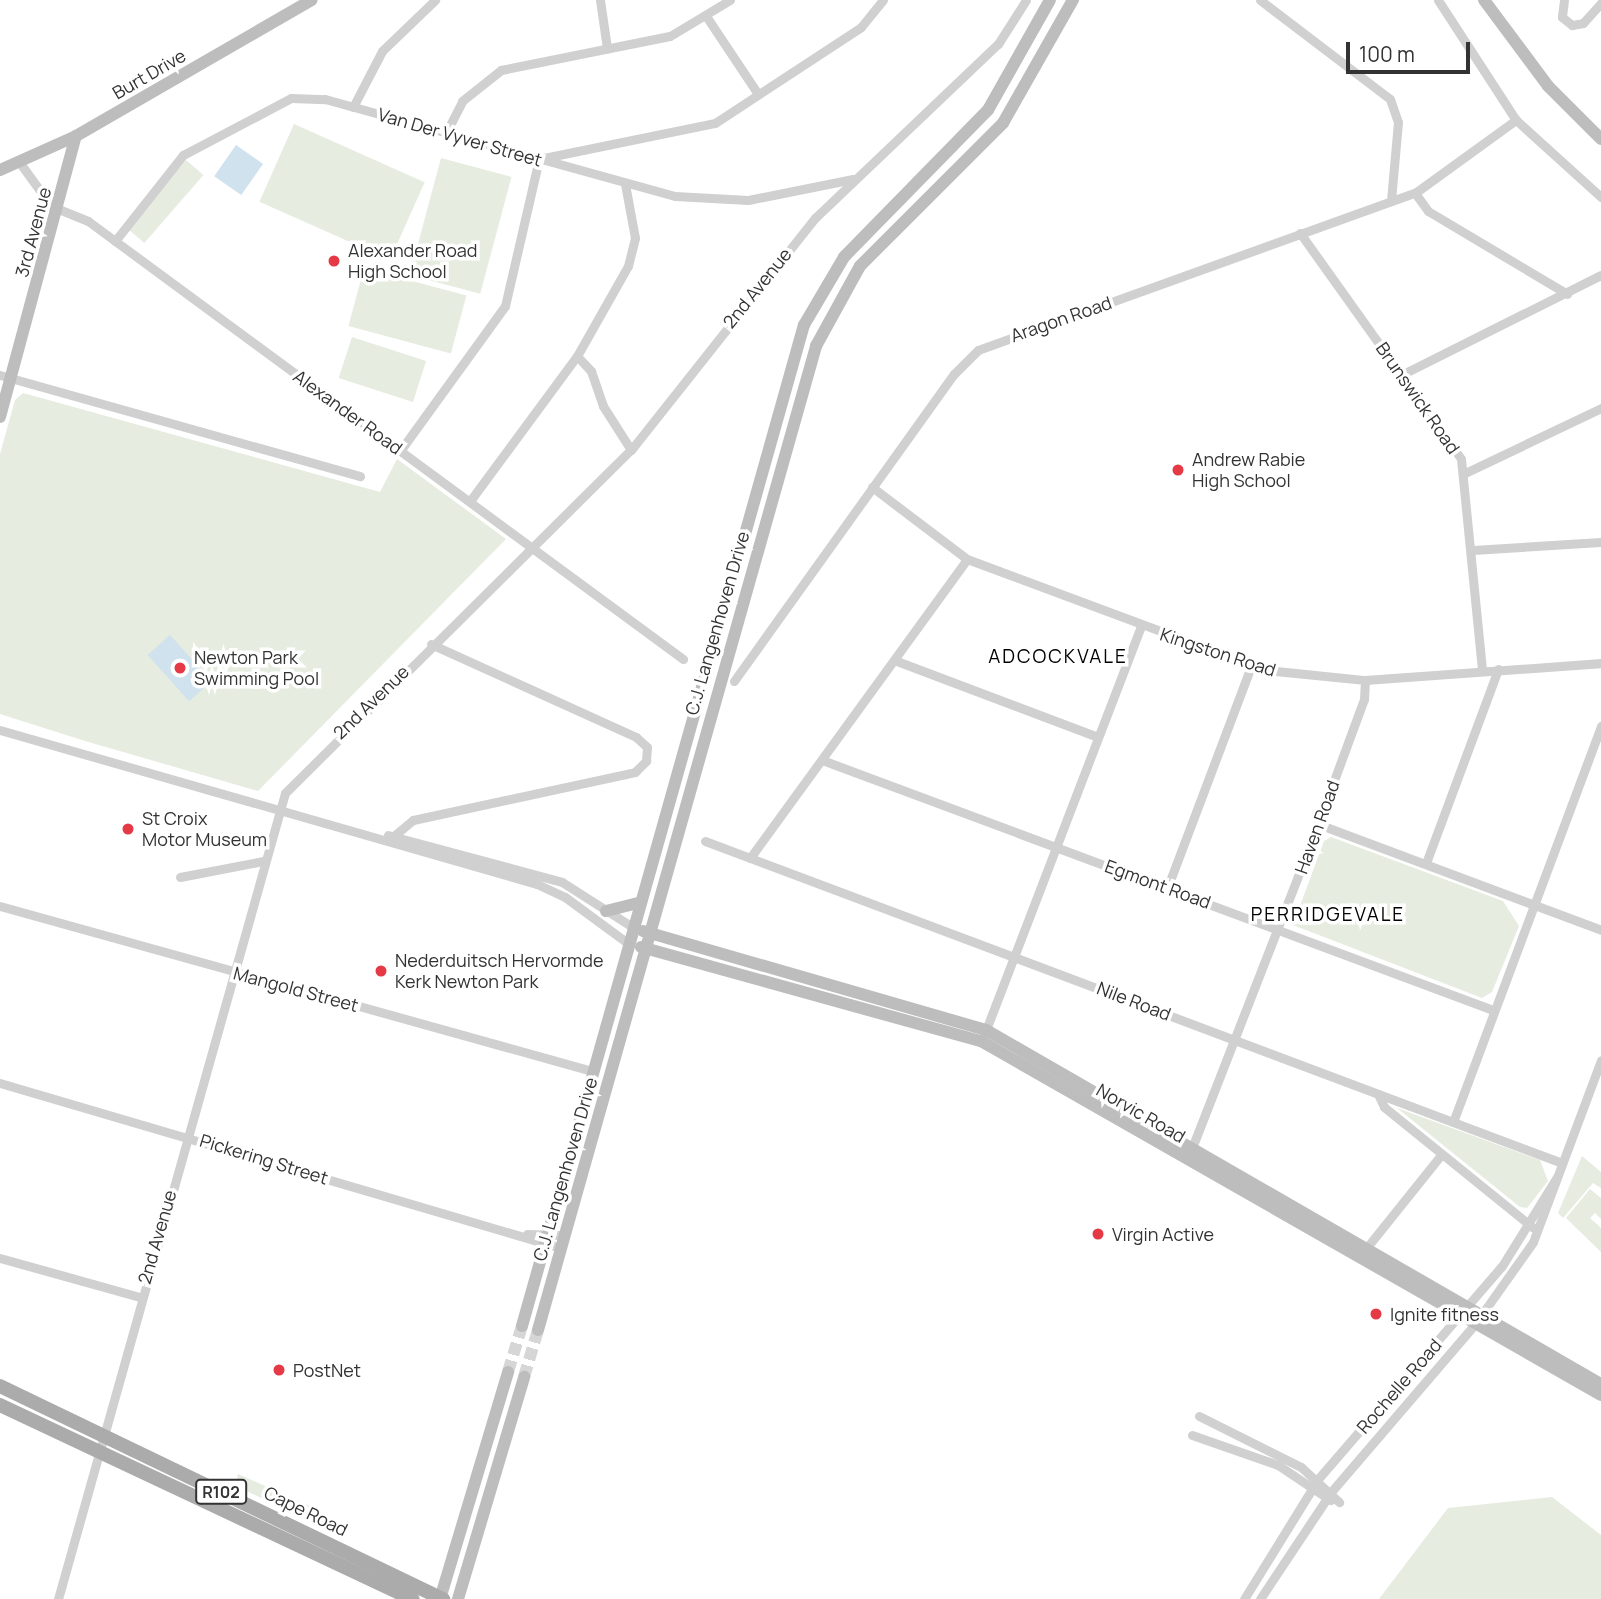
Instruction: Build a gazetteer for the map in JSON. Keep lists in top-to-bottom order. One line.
{"streets":{"main road":["Burt Drive","3rd Avenue","C.J. Langenhoven Drive","Norvic Road","R102","Cape Road"],"street":["Van Der Vyver Street","2nd Avenue","Aragon Road","Brunswick Road","Alexander Road","Kingston Road","Haven Road","Egmont Road","Mangold Street","Nile Road","Pickering Street","Rochelle Road"]},"crossings":[["Burt Drive","3rd Avenue"],["Burt Drive","Alexander Road"],["Van Der Vyver Street","2nd Avenue"],["Van Der Vyver Street","Alexander Road"],["3rd Avenue","Alexander Road"],["2nd Avenue","Alexander Road"],["2nd Avenue","Mangold Street"],["2nd Avenue","Pickering Street"],["2nd Avenue","Cape Road"],["Aragon Road","Brunswick Road"],["Aragon Road","Kingston Road"],["Brunswick Road","Kingston Road"],["C.J. Langenhoven Drive","Mangold Street"],["C.J. Langenhoven Drive","Norvic Road"],["C.J. Langenhoven Drive","Pickering Street"],["Kingston Road","Haven Road"],["Haven Road","Egmont Road"],["Haven Road","Nile Road"],["Haven Road","Norvic Road"],["Nile Road","Rochelle Road"],["Norvic Road","Rochelle Road"]],"districts":["ADCOCKVALE","PERRIDGEVALE"],"places":["Alexander Road High School","Andrew Rabie High School","Newton Park Swimming Pool","St Croix Motor Museum","Nederduitsch Hervormde Kerk Newton Park","Virgin Active","Ignite fitness","PostNet"],"scale_bar":"100 m"}
